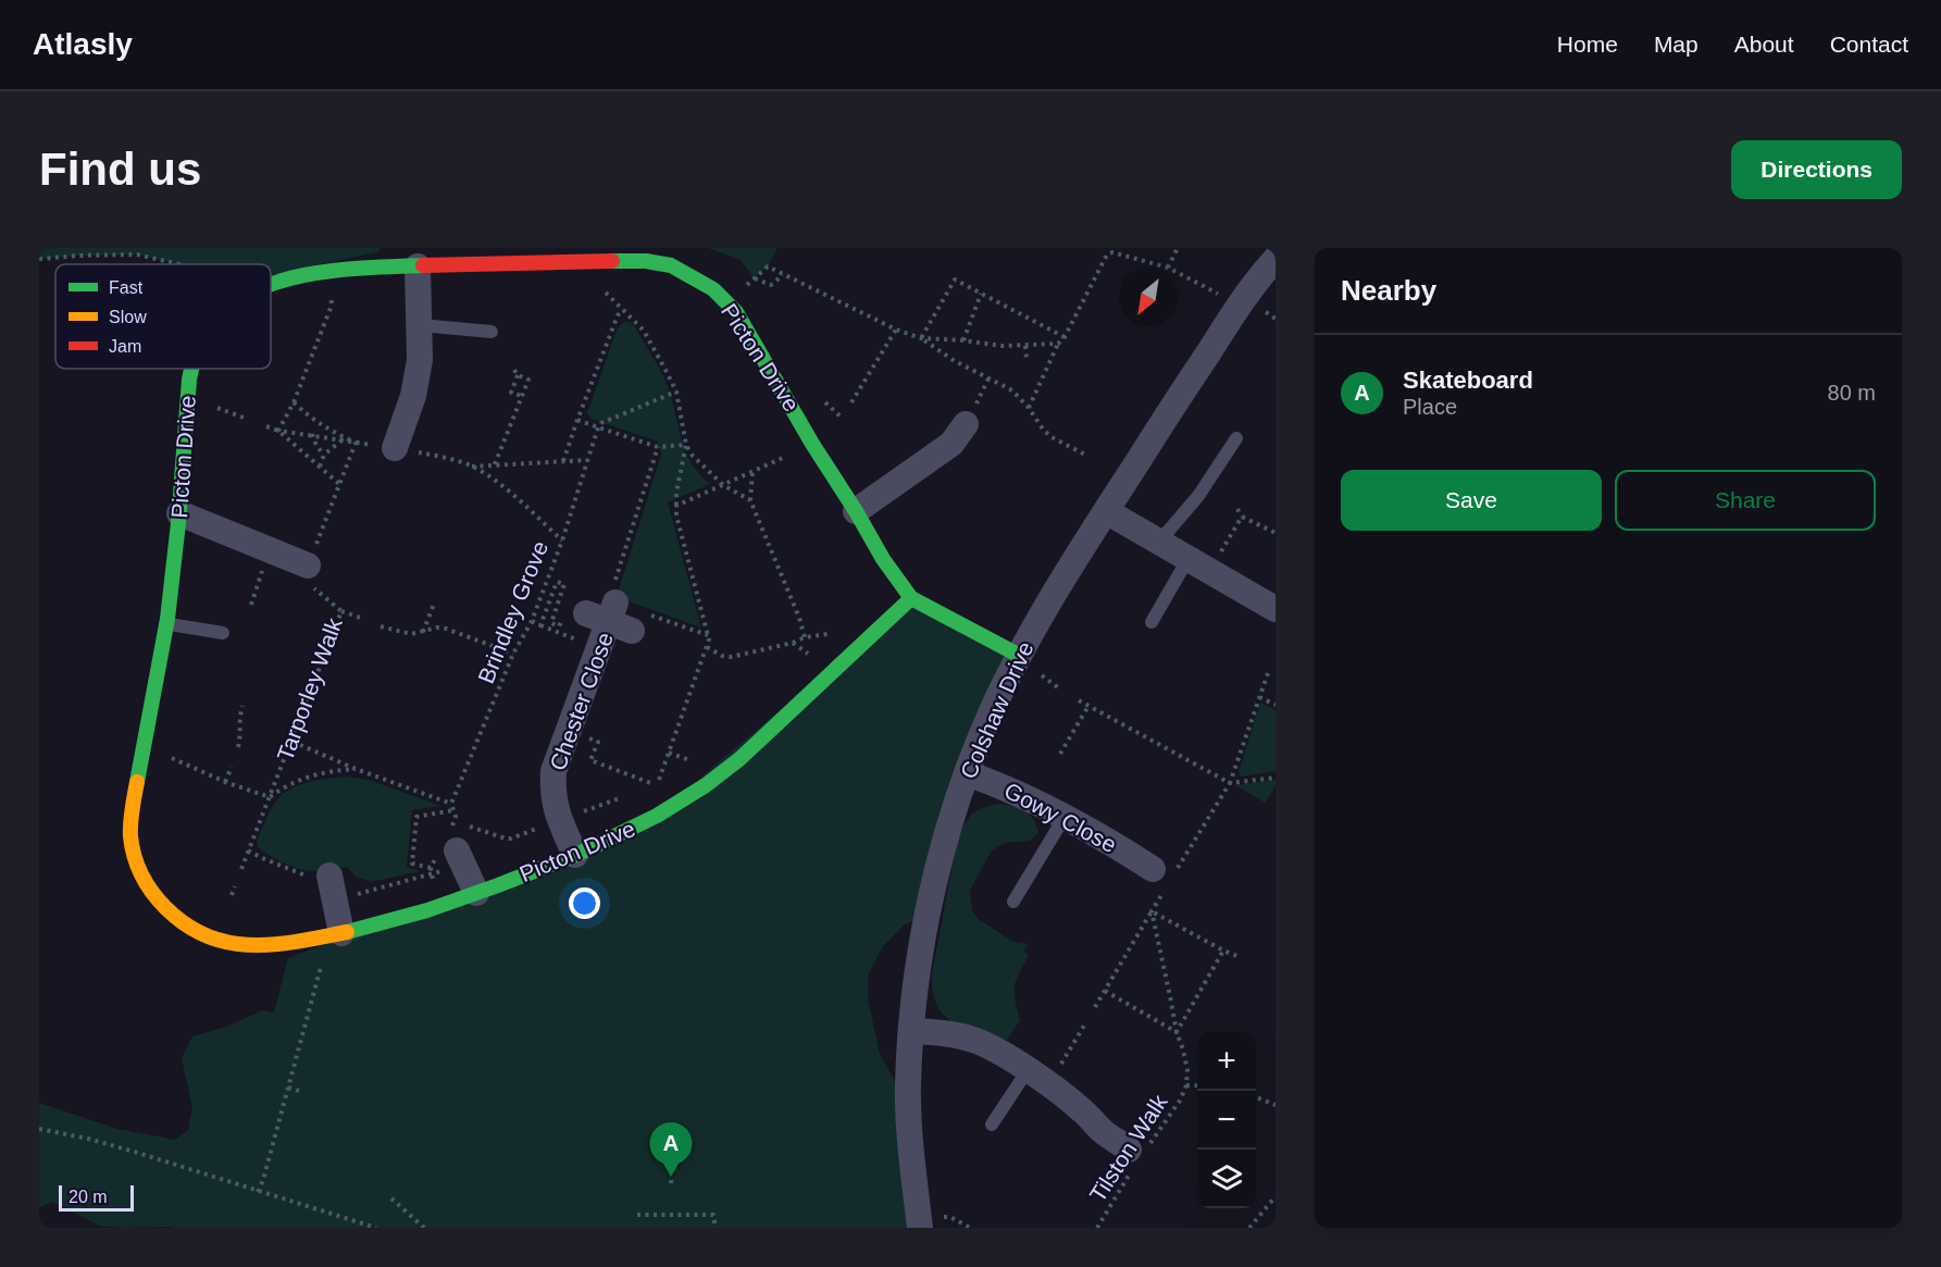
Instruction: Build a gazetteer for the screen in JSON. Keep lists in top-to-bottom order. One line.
{"streets":{"street":["Picton Drive","Chester Close","Colshaw Drive","Gowy Close"],"path":["Brindley Grove","Tarporley Walk","Tilston Walk"]},"crossings":[["Picton Drive","Chester Close"],["Picton Drive","Colshaw Drive"],["Colshaw Drive","Gowy Close"]],"legend":["Fast","Slow","Jam"],"scale_bar":"20 m","north":"bottom left","page":{"header":"Atlasly","nav":["Home","Map","About","Contact"],"buttons":["Directions",["Save","Share"]],"title":"Find us","heading":"Nearby","list":[{"mark":"A","name":"Skateboard","note":"Place","value":"80 m"}],"map_buttons":["+","−"],"pins":"A","scale":"20 m"}}
